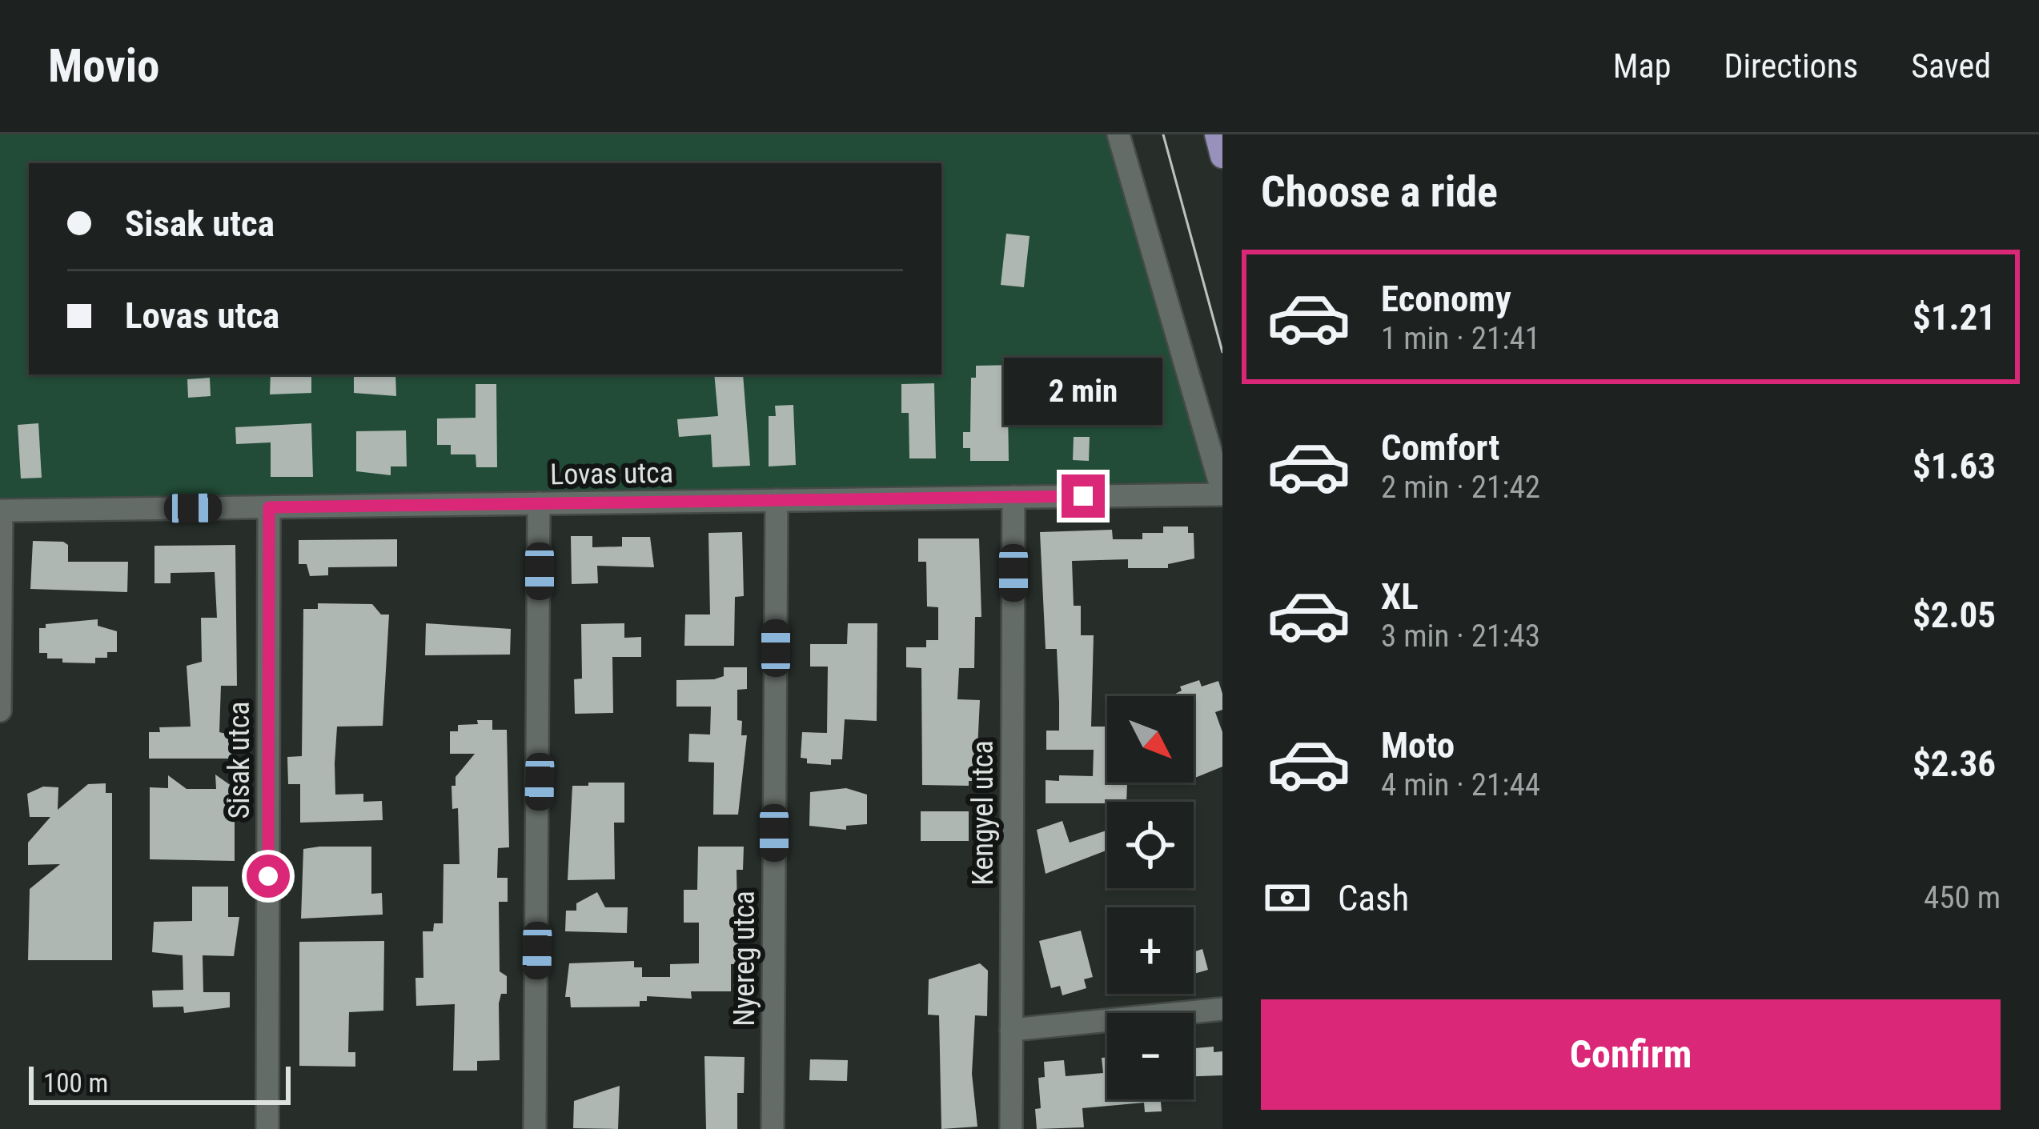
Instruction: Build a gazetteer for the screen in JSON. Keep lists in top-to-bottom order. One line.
{"streets":{"street":["Lovas utca","Sisak utca","Kengyel utca","Nyereg utca"]},"crossings":[["Lovas utca","Sisak utca"],["Lovas utca","Kengyel utca"],["Lovas utca","Nyereg utca"]],"scale_bar":"100 m","north":"bottom right","page":{"header":"Movio","nav":["Map","Directions","Saved"],"heading":"Choose a ride","banner":["Sisak utca","Lovas utca"],"list":[{"name":"Economy","note":"1 min · 21:41","value":"$1.21"},{"name":"Comfort","note":"2 min · 21:42","value":"$1.63"},{"name":"XL","note":"3 min · 21:43","value":"$2.05"},{"name":"Moto","note":"4 min · 21:44","value":"$2.36"}],"bubble":"2 min","map_buttons":["+","−"],"pay":["Cash","450 m"],"buttons":"Confirm","scale":"100 m"}}
